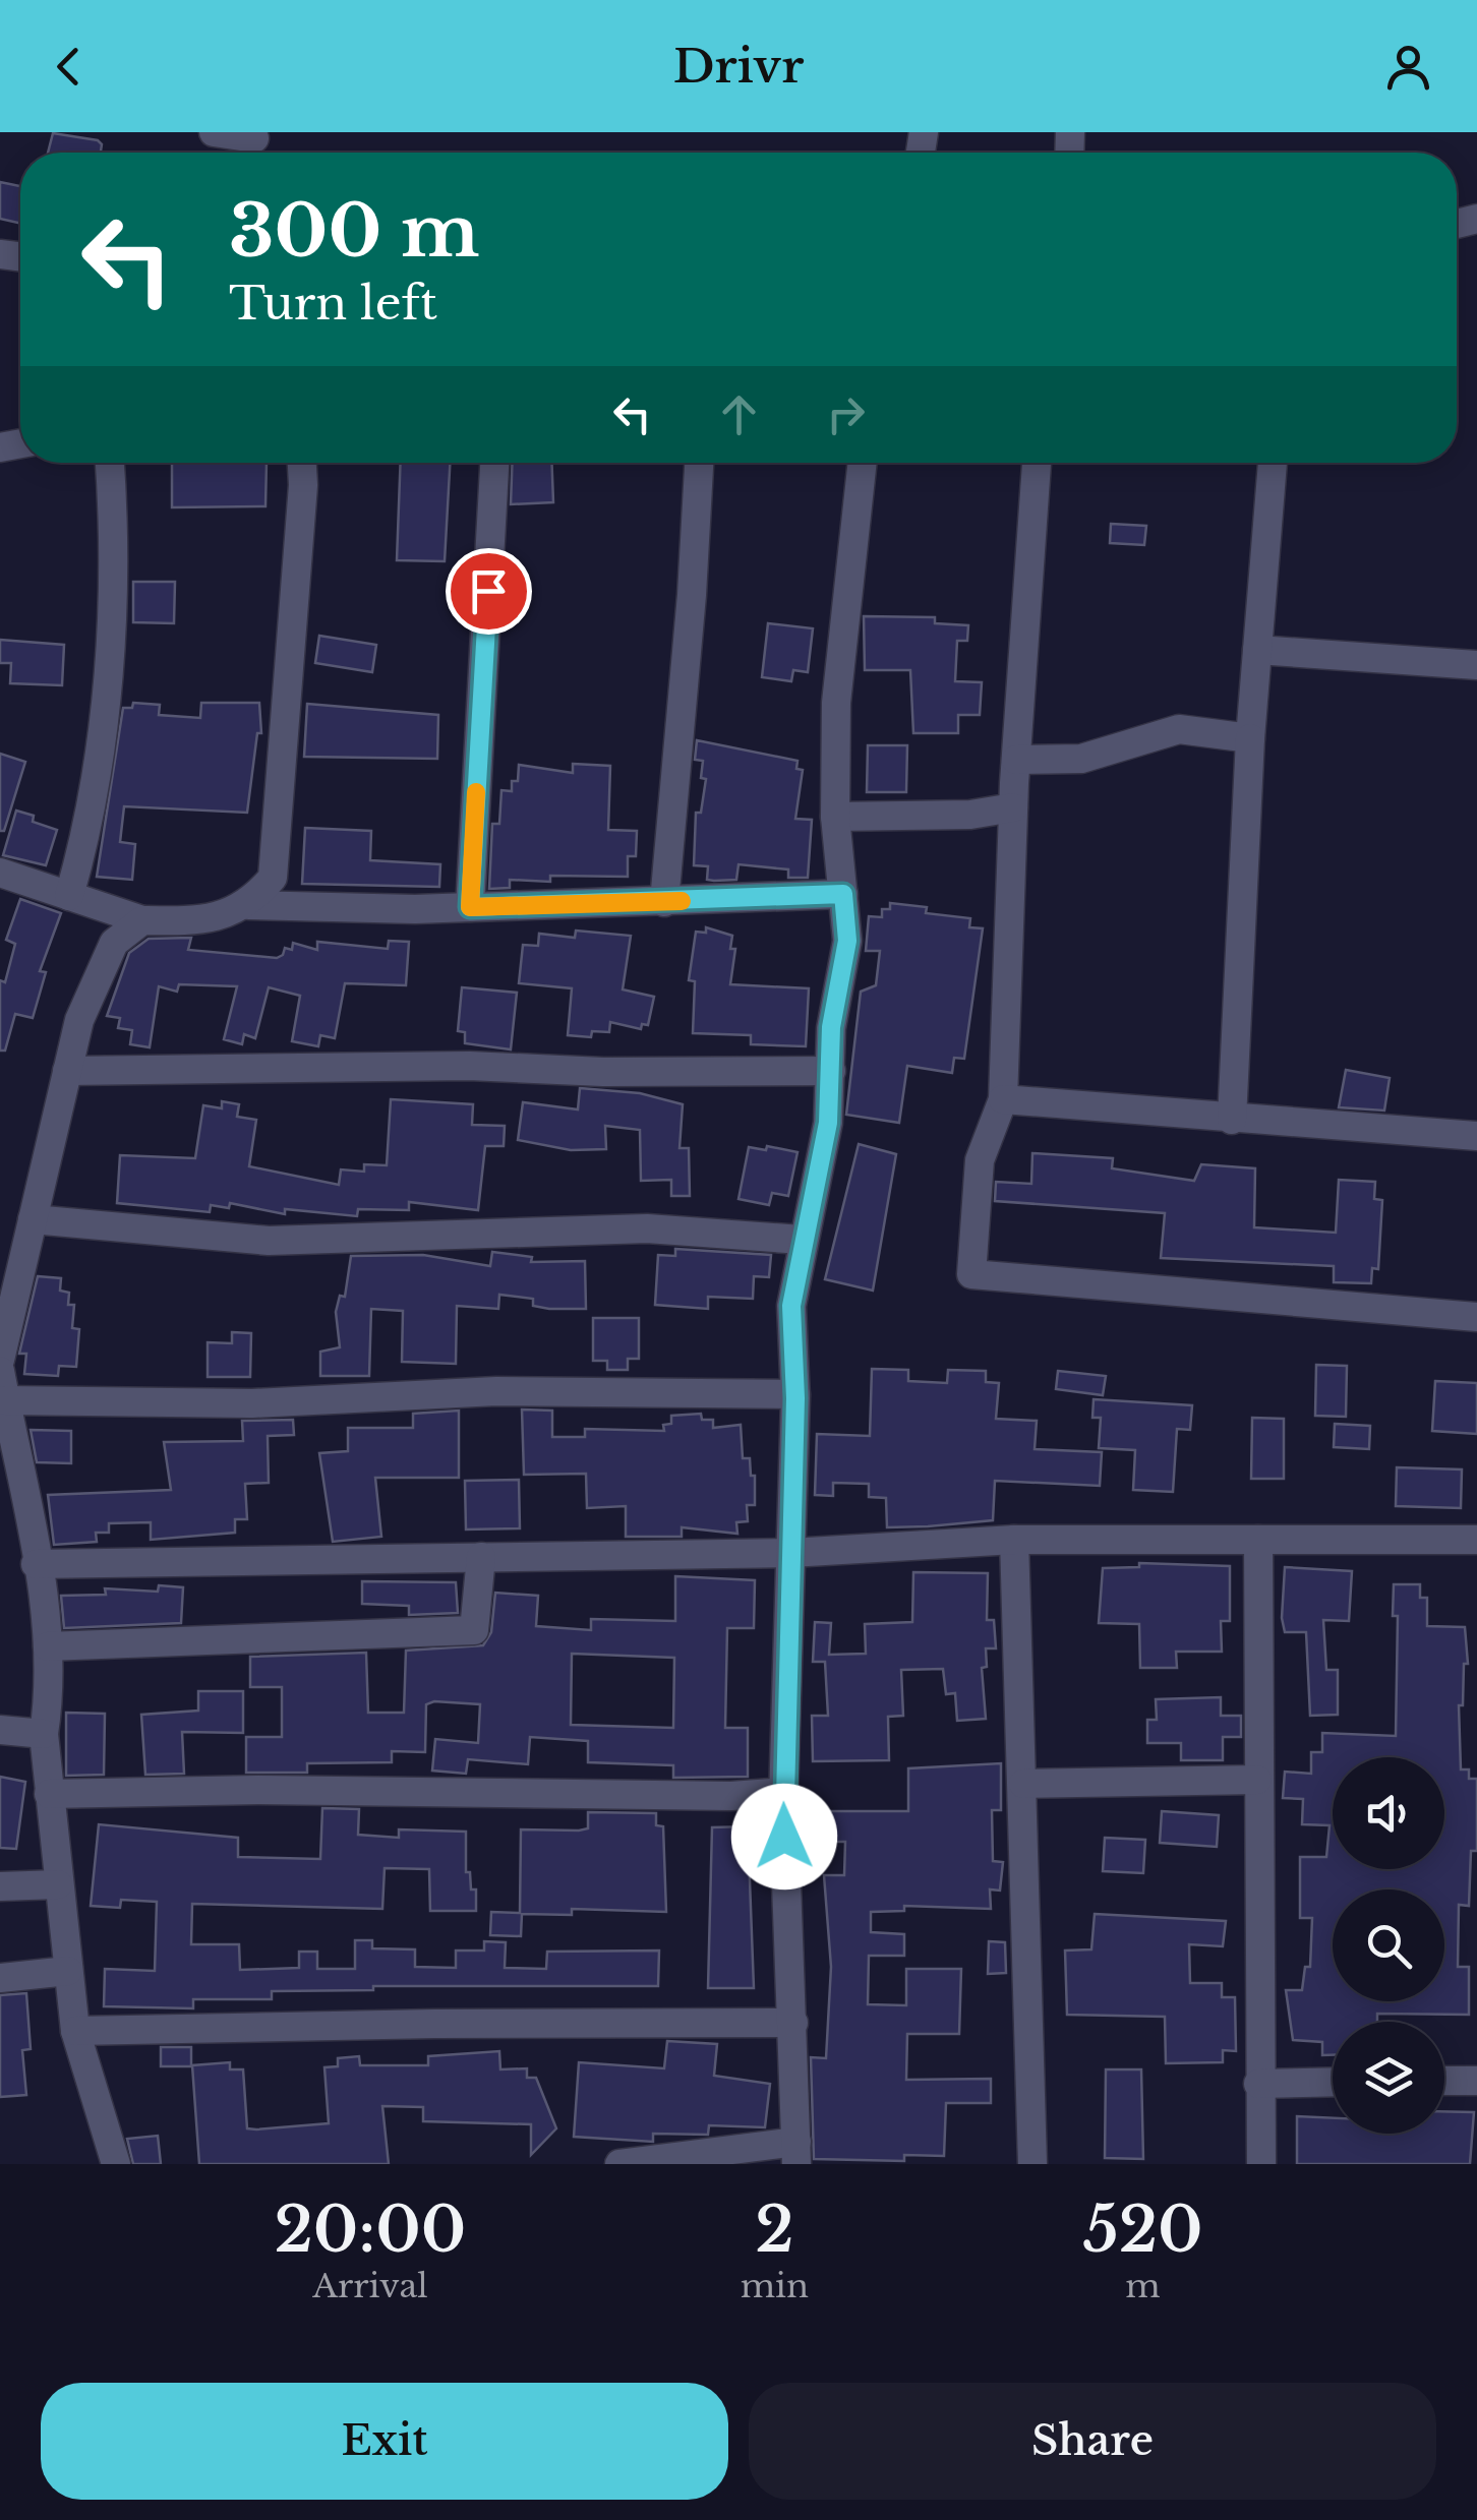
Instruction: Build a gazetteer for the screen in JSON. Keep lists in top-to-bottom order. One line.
{"page":{"header":"Drivr","turn":["300 m","Turn left"],"eta":["20:00","Arrival","2","min","520","m"],"buttons":["Exit","Share"]}}
